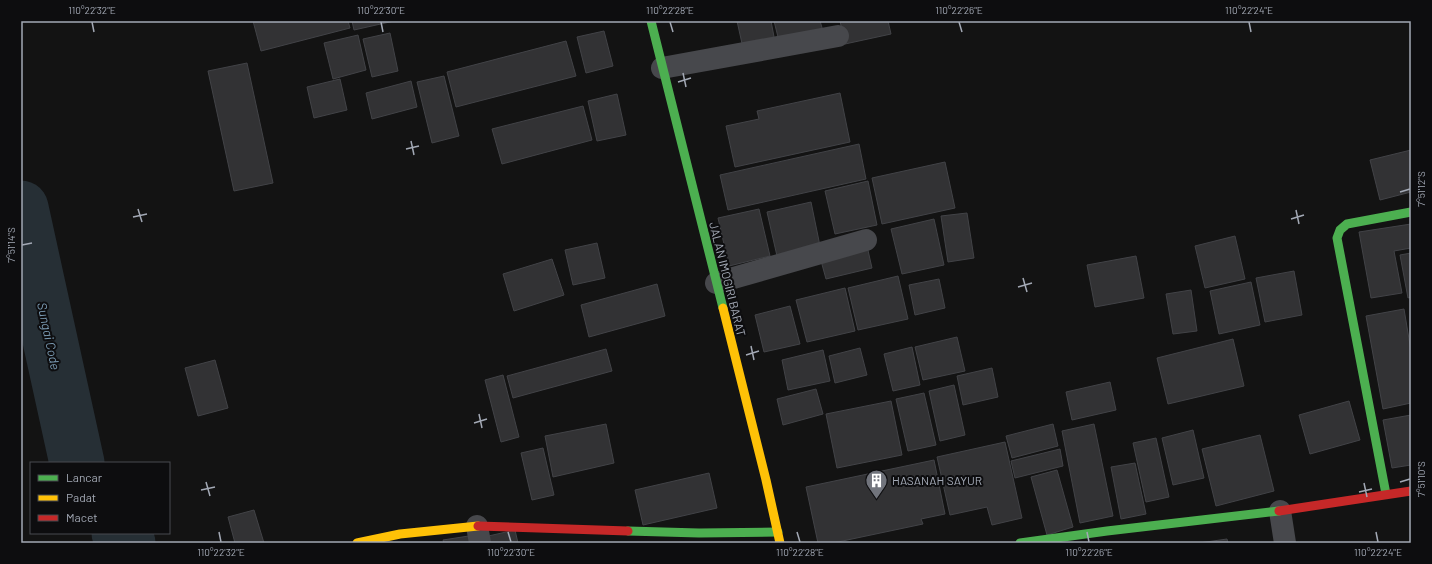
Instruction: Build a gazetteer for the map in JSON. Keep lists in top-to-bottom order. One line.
{"streets":{"street":["JALAN IMOGIRI BARAT"]},"water":["Sungai Code"],"places":{"building":["HASANAH SAYUR"]},"legend":["Lancar","Padat","Macet"],"coordinates":["110°22'32\"E","110°22'30\"E","110°22'28\"E","110°22'26\"E","110°22'24\"E","7°51'12\"S","7°51'14\"S","7°51'10\"S"]}
